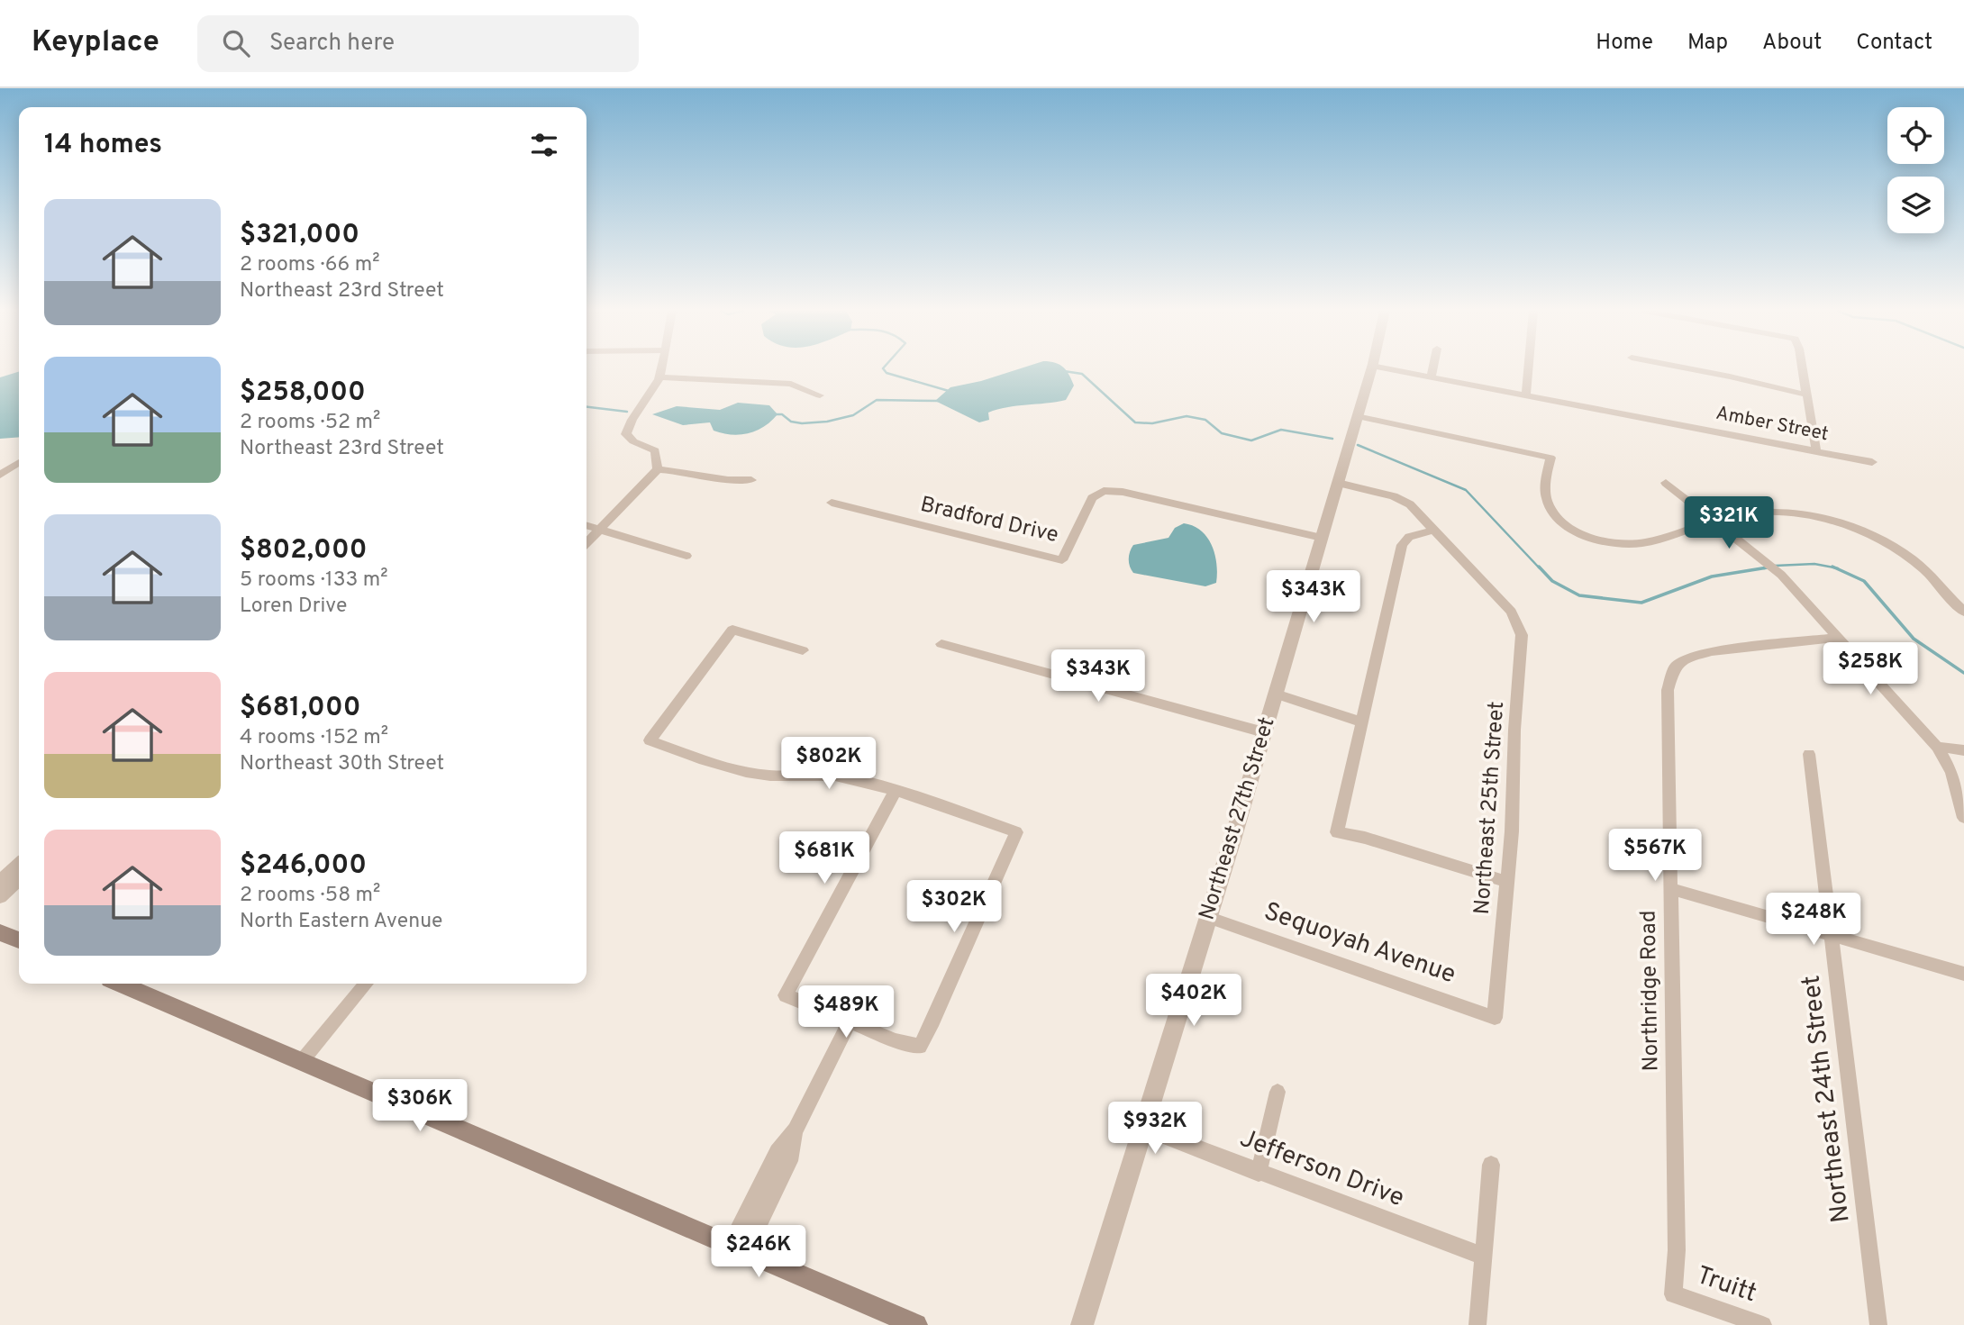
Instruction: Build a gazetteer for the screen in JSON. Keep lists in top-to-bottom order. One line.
{"streets":{"street":["Amber Street","Bradford Drive","Northeast 25th Street","Northeast 27th Street","Sequoyah Avenue","Northridge Road","Northeast 24th Street","Jefferson Drive","Truitt"]},"crossings":[["Bradford Drive","Northeast 27th Street"],["Northeast 25th Street","Northeast 27th Street"],["Northeast 25th Street","Sequoyah Avenue"],["Northeast 27th Street","Sequoyah Avenue"],["Northeast 27th Street","Jefferson Drive"],["Northridge Road","Truitt"]],"page":{"header":"Keyplace","search":"Search here","nav":["Home","Map","About","Contact"],"heading":"14 homes","list":[{"name":"$321,000","note":"2 rooms · 66 m² · Northeast 23rd Street"},{"name":"$258,000","note":"2 rooms · 52 m² · Northeast 23rd Street"},{"name":"$802,000","note":"5 rooms · 133 m² · Loren Drive"},{"name":"$681,000","note":"4 rooms · 152 m² · Northeast 30th Street"},{"name":"$246,000","note":"2 rooms · 58 m² · North Eastern Avenue"}],"price":["$321K","$343K","$258K","$343K","$802K","$567K","$681K","$302K","$248K","$402K","$489K","$306K","$932K","$246K"]}}
